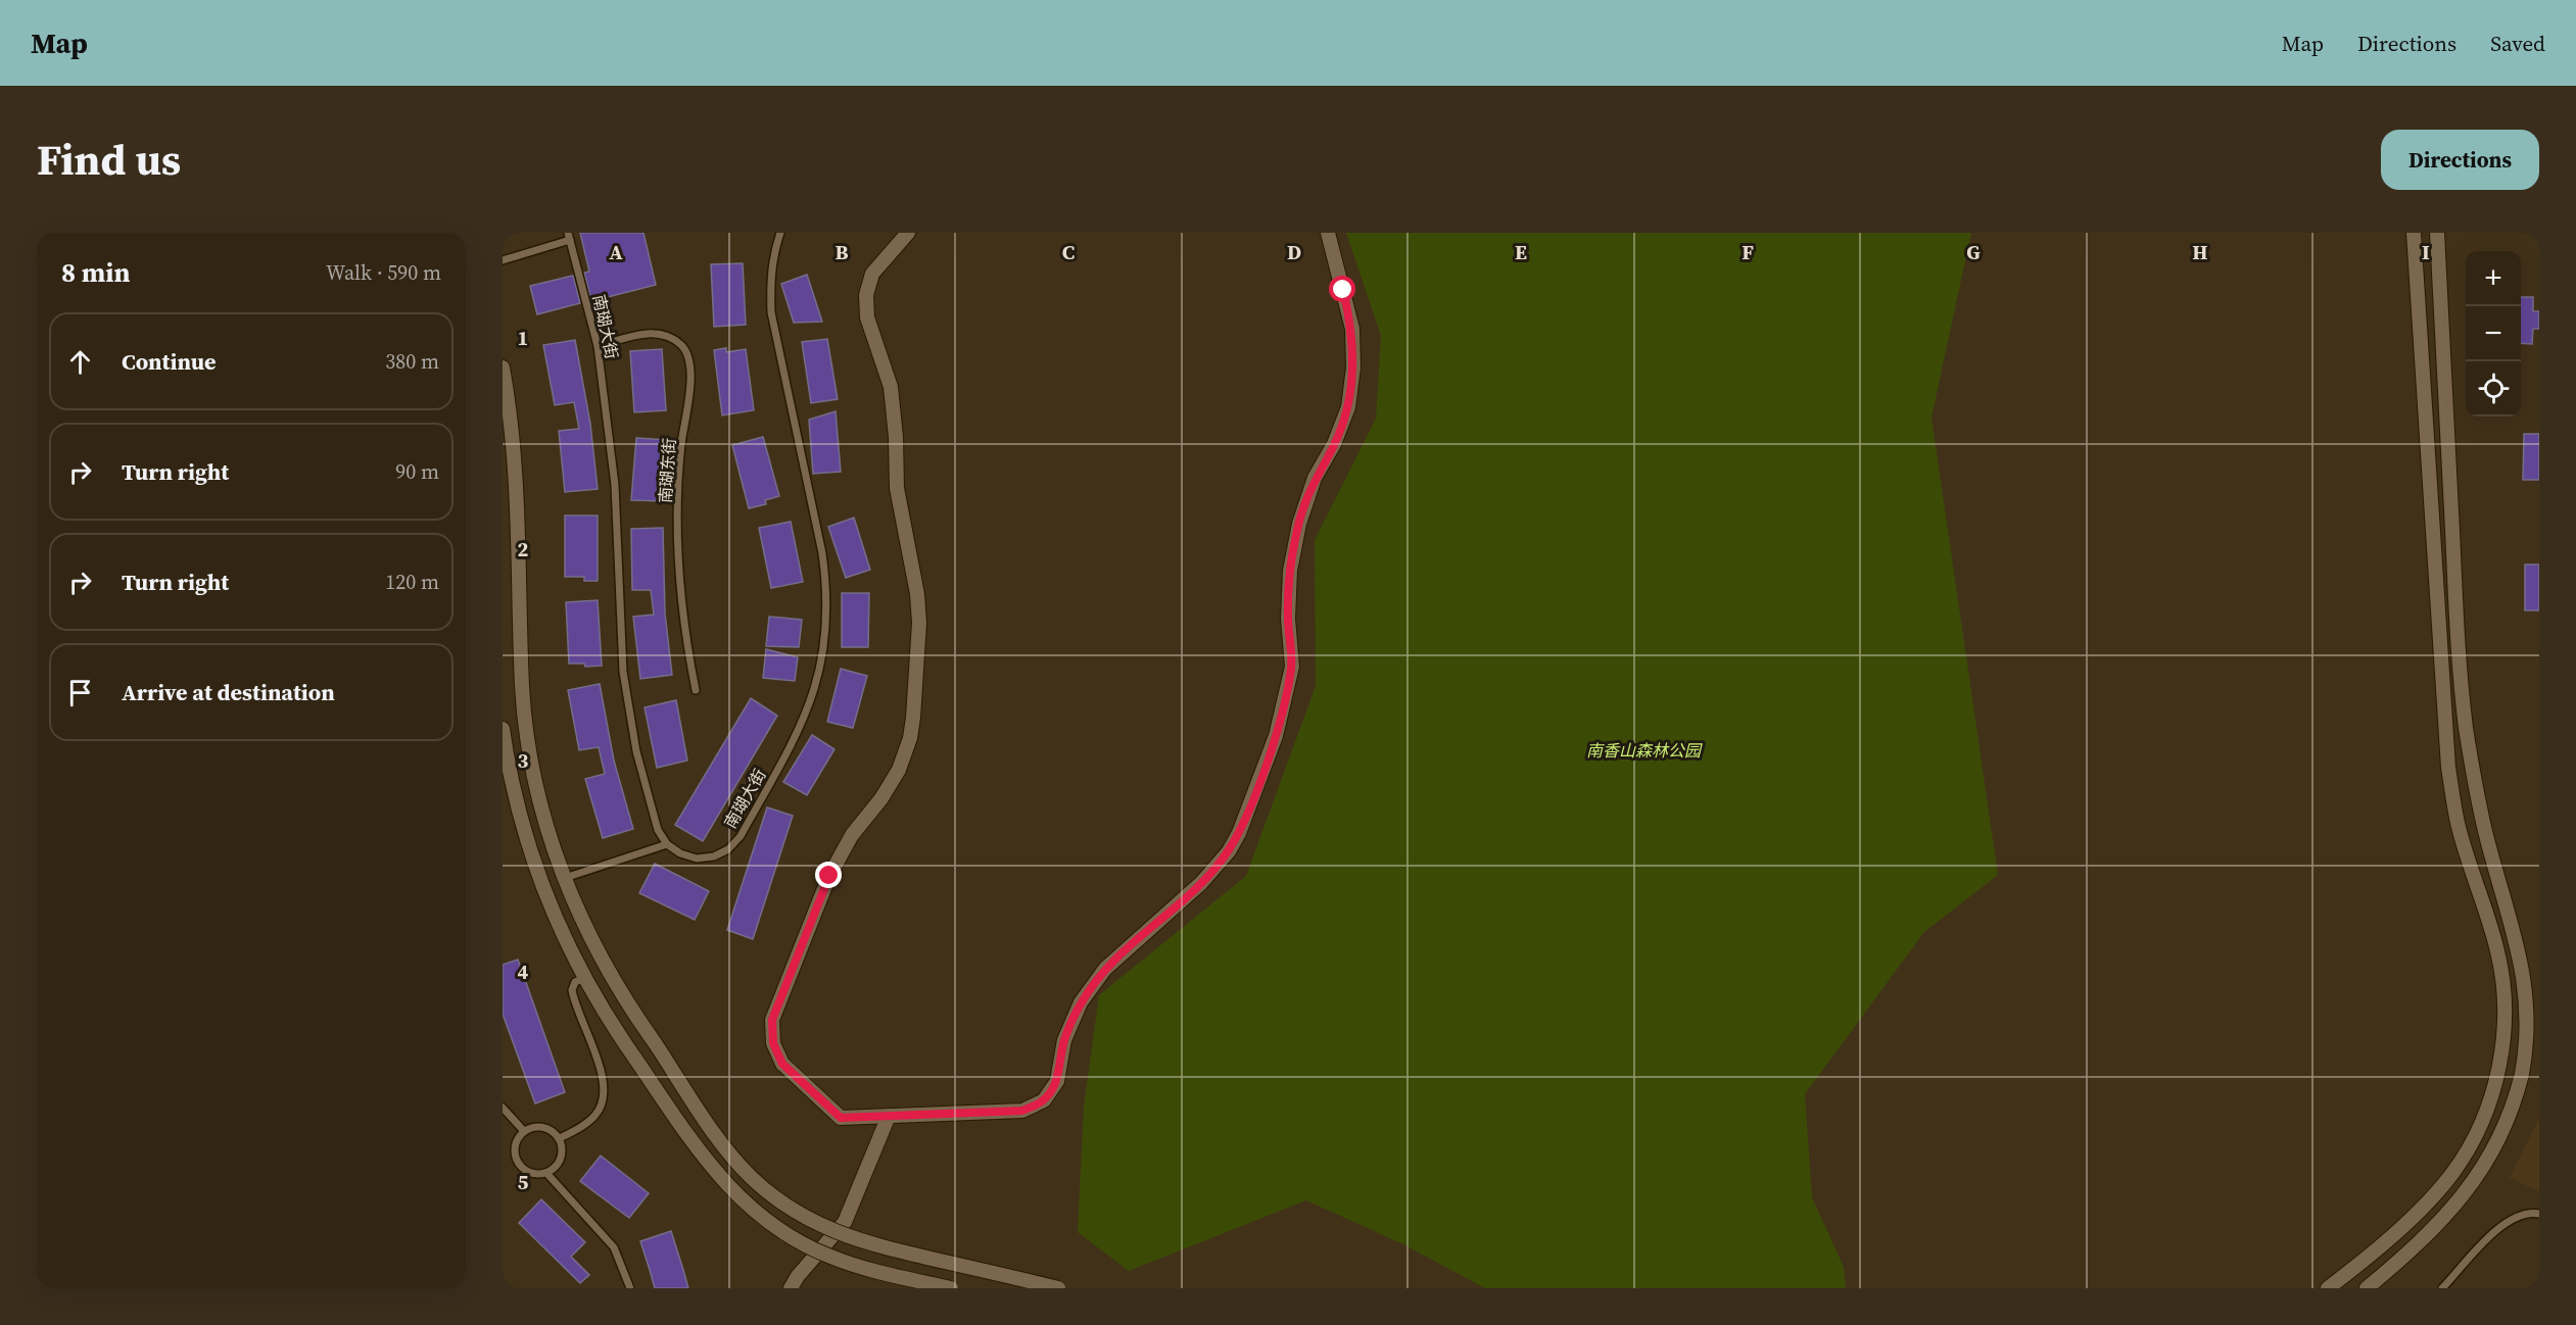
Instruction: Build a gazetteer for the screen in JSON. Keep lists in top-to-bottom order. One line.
{"streets":{"lane":["南瑚大街","南瑚东街"]},"crossings":[["南瑚大街","南瑚东街"]],"parks":["南香山森林公园"],"page":{"header":"Map","nav":["Map","Directions","Saved"],"title":"Find us","buttons":"Directions","heading":["8 min","Walk · 590 m"],"map_buttons":["+","−"],"list":[["Continue","380 m"],["Turn right","90 m"],["Turn right","120 m"],"Arrive at destination"]},"grid":{"columns":["A","B","C","D","E","F","G","H","I"],"rows":["1","2","3","4","5"]}}
